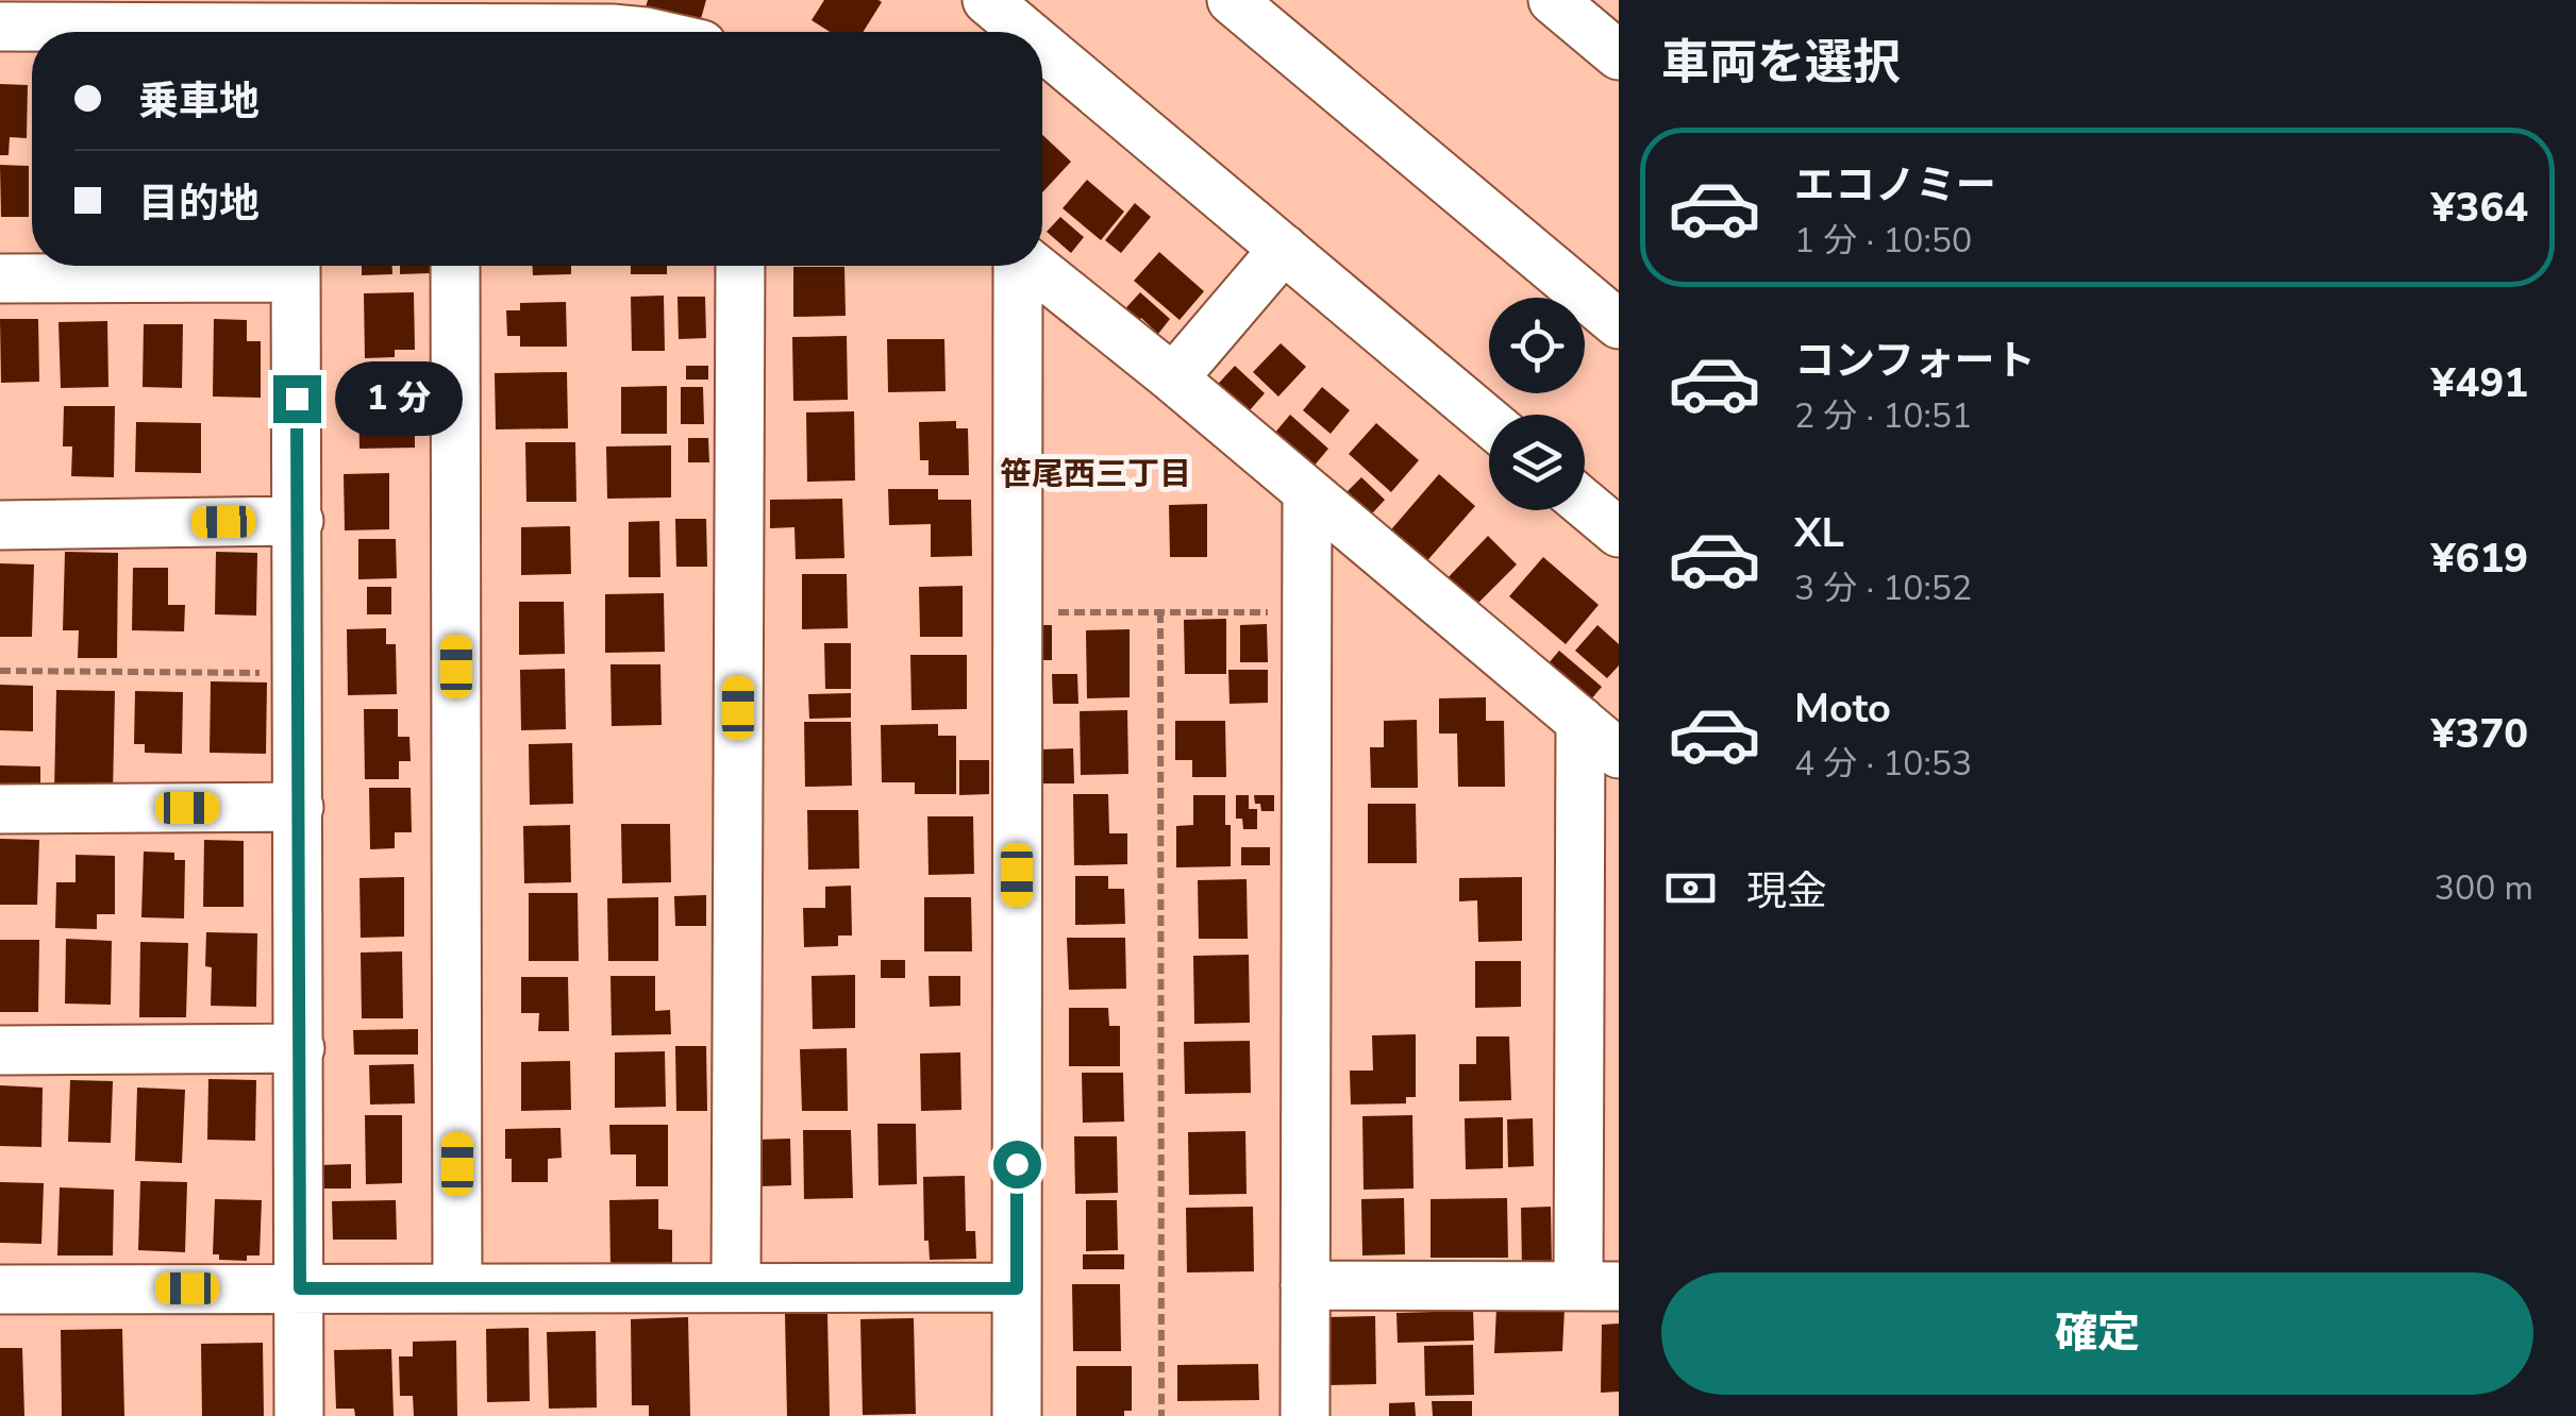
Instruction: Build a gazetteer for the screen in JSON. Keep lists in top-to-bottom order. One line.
{"districts":["笹尾西三丁目"],"page":{"heading":"車両を選択","banner":["乗車地","目的地"],"list":[{"name":"エコノミー","note":"1 分 · 10:50","value":"¥364"},{"name":"コンフォート","note":"2 分 · 10:51","value":"¥491"},{"name":"XL","note":"3 分 · 10:52","value":"¥619"},{"name":"Moto","note":"4 分 · 10:53","value":"¥370"}],"bubble":"1 分","pay":["現金","300 m"],"buttons":"確定"}}
